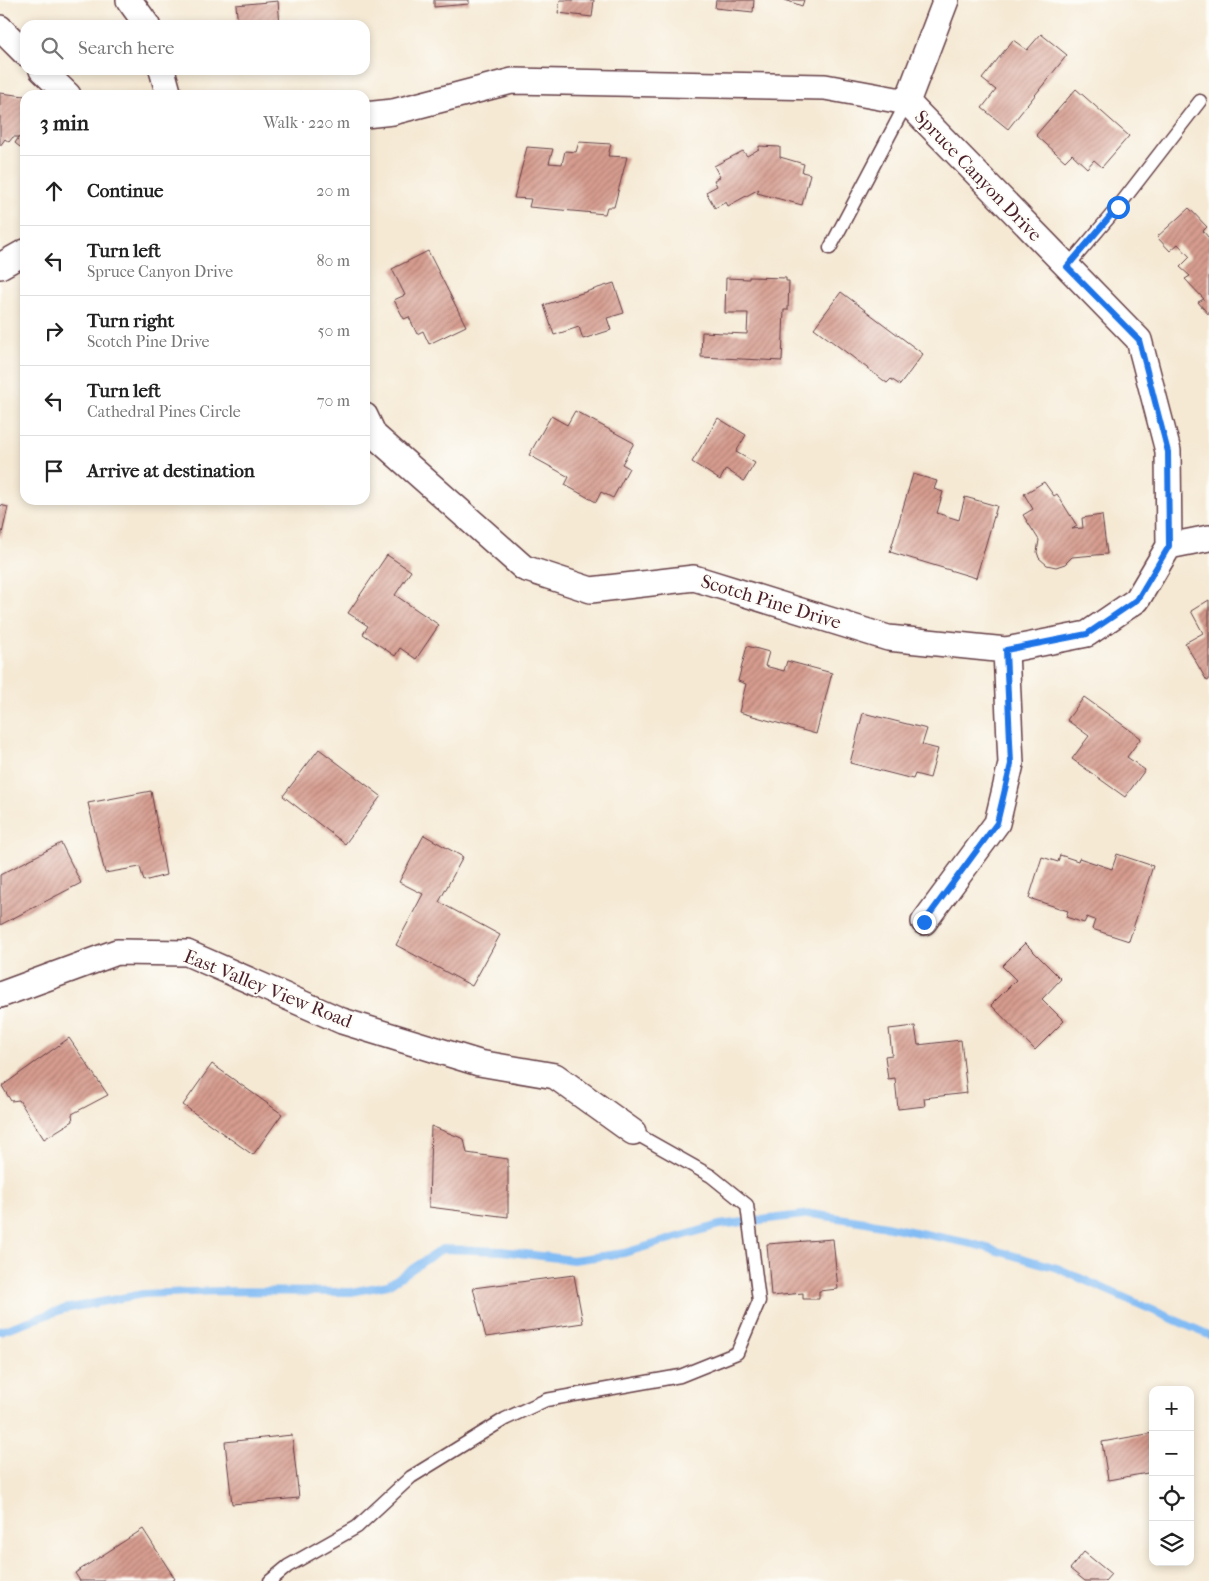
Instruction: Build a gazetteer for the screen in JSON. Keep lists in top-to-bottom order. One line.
{"streets":{"street":["Spruce Canyon Drive","Scotch Pine Drive","East Valley View Road"]},"crossings":[["Spruce Canyon Drive","Scotch Pine Drive"]],"page":{"search":"Search here","heading":["3 min","Walk · 220 m"],"list":[["Continue","20 m"],["Turn left","Spruce Canyon Drive","80 m"],["Turn right","Scotch Pine Drive","50 m"],["Turn left","Cathedral Pines Circle","70 m"],"Arrive at destination"],"map_buttons":["+","−"]}}
